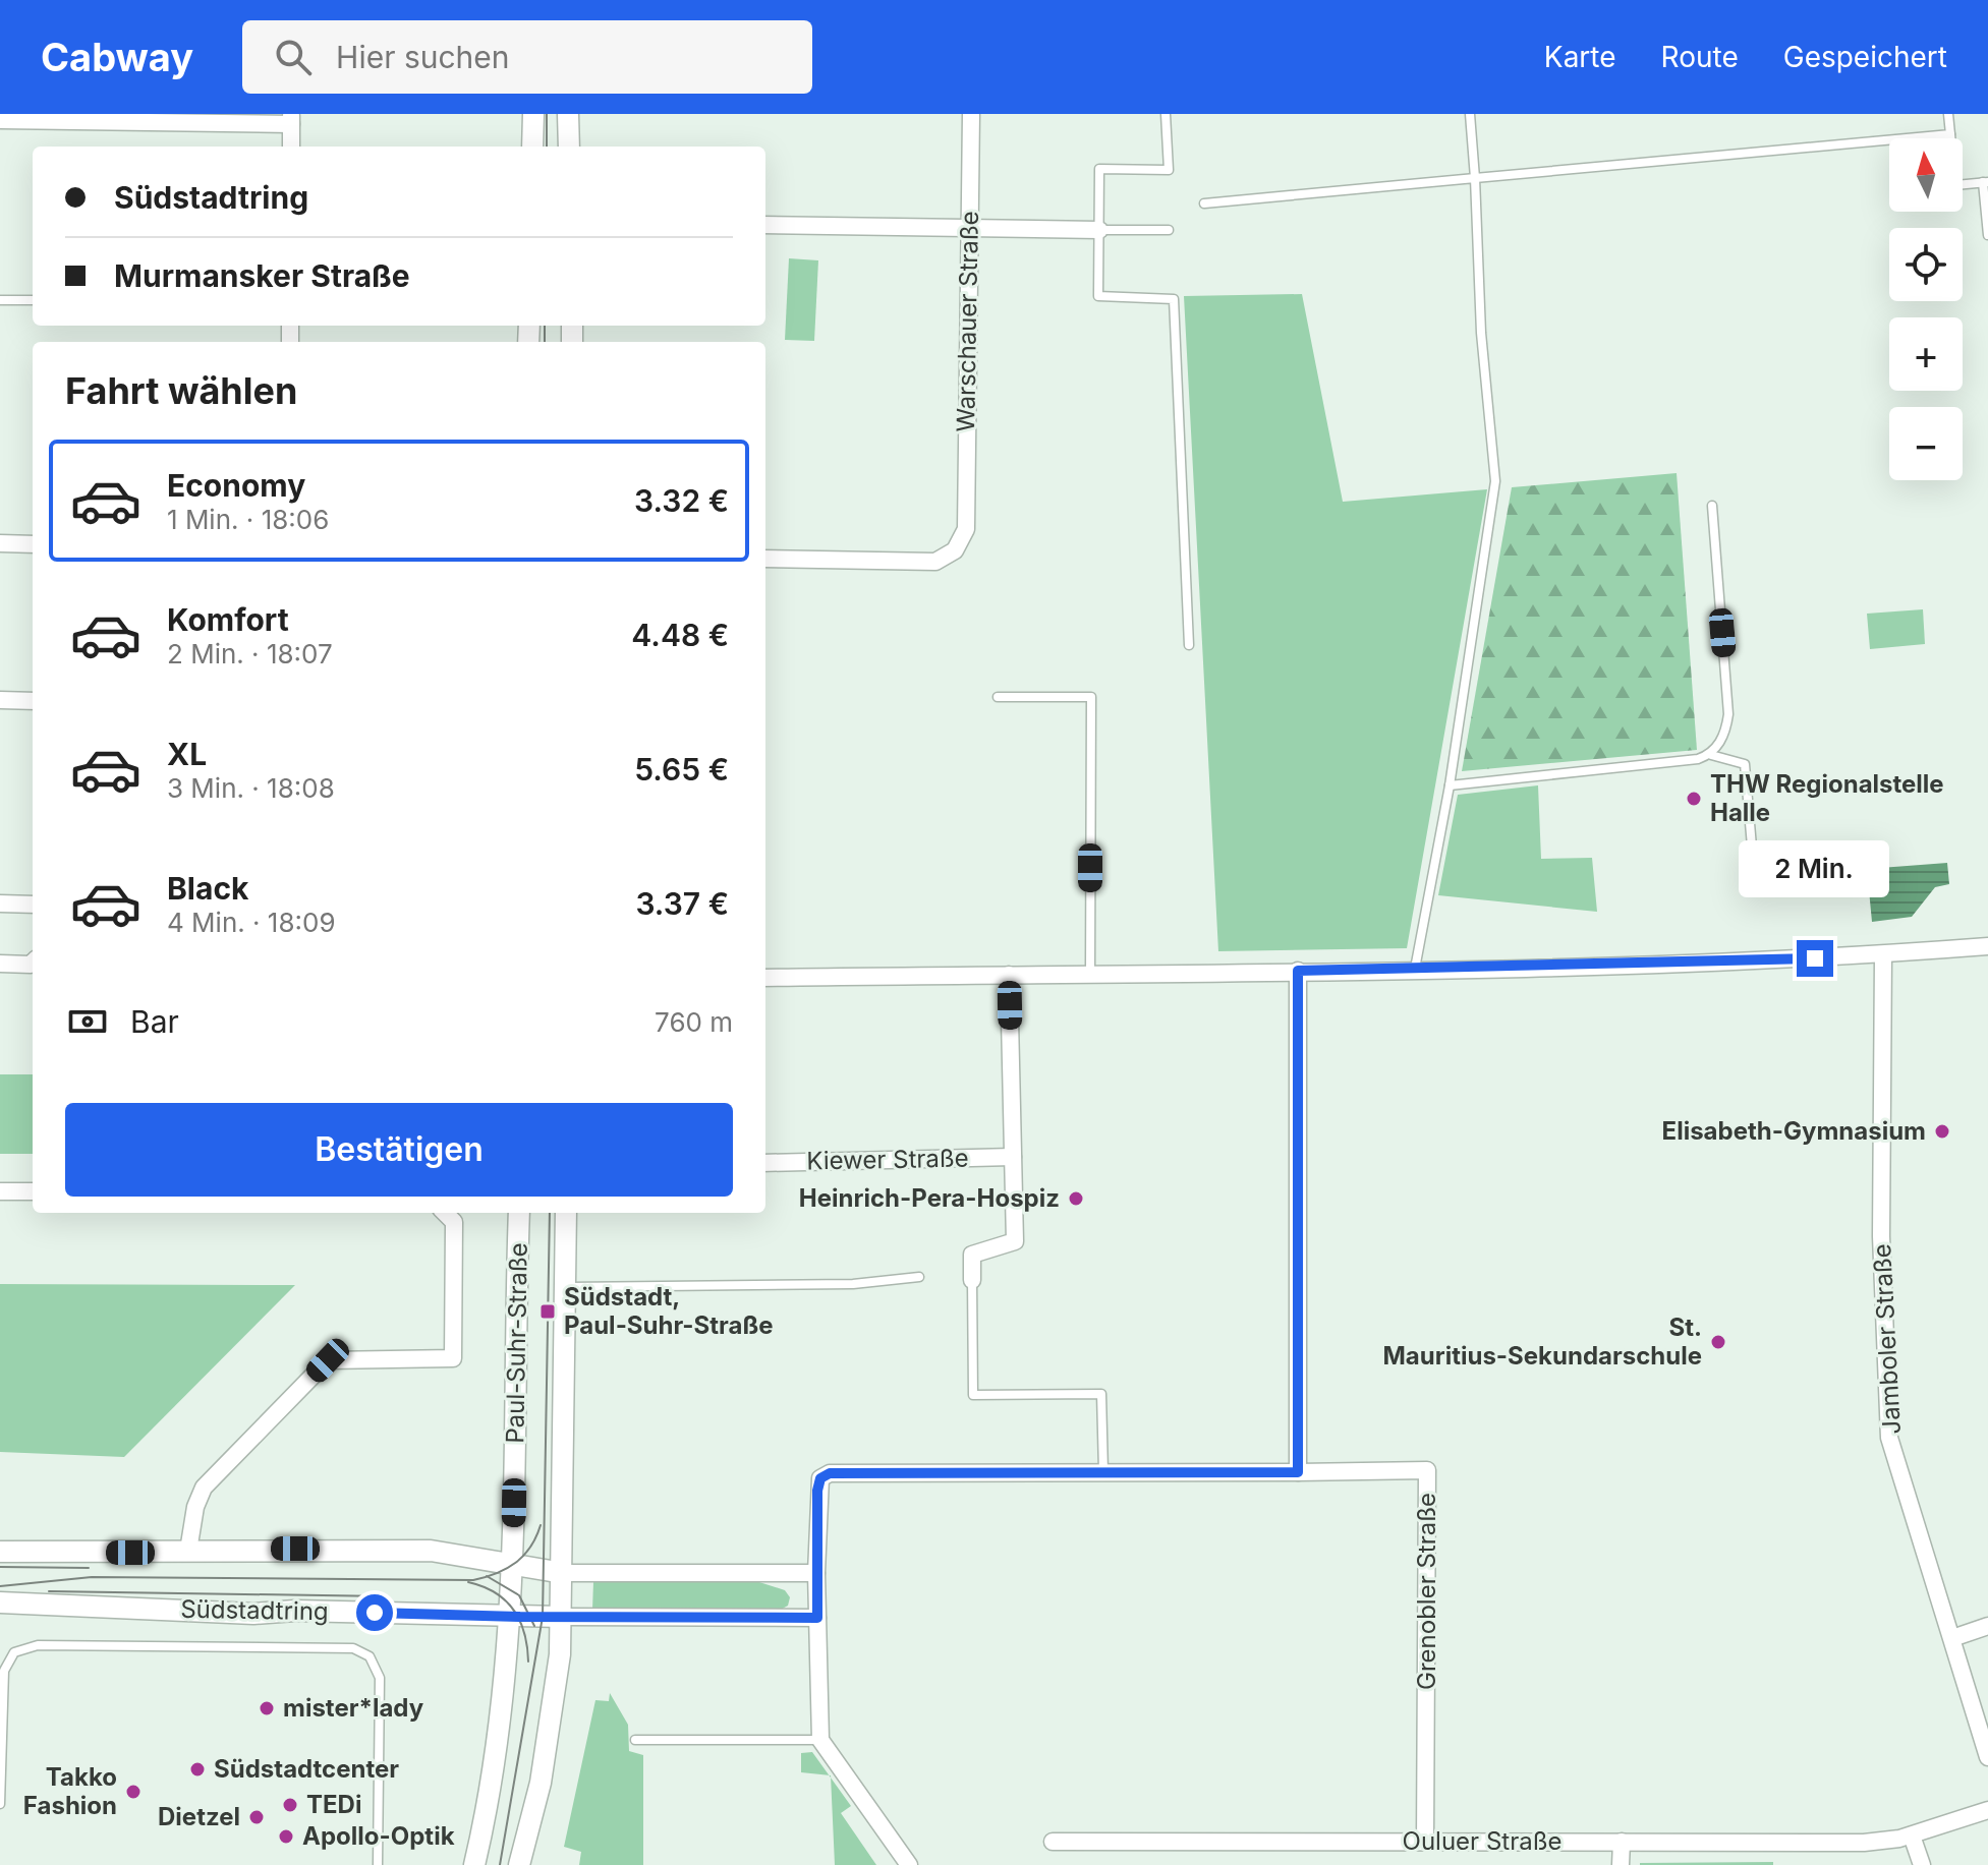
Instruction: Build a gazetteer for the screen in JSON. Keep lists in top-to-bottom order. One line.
{"streets":{"street":["Warschauer Straße","Kiewer Straße","Jamboler Straße","Paul-Suhr-Straße","Grenobler Straße","Südstadtring","Ouluer Straße"]},"crossings":[["Paul-Suhr-Straße","Südstadtring"],["Grenobler Straße","Ouluer Straße"]],"places":{"other":["THW Regionalstelle Halle","Elisabeth-Gymnasium","Heinrich-Pera-Hospiz","St. Mauritius-Sekundarschule","mister*lady","Südstadtcenter","Takko Fashion","TEDi","Dietzel","Apollo-Optik"],"transit":["Südstadt, Paul-Suhr-Straße"]},"north":"top","page":{"header":"Cabway","search":"Hier suchen","nav":["Karte","Route","Gespeichert"],"map_buttons":["+","−"],"banner":["Südstadtring","Murmansker Straße"],"heading":"Fahrt wählen","list":[{"name":"Economy","note":"1 Min. · 18:06","value":"3.32 €"},{"name":"Komfort","note":"2 Min. · 18:07","value":"4.48 €"},{"name":"XL","note":"3 Min. · 18:08","value":"5.65 €"},{"name":"Black","note":"4 Min. · 18:09","value":"3.37 €"}],"bubble":"2 Min.","pay":["Bar","760 m"],"buttons":"Bestätigen"}}
